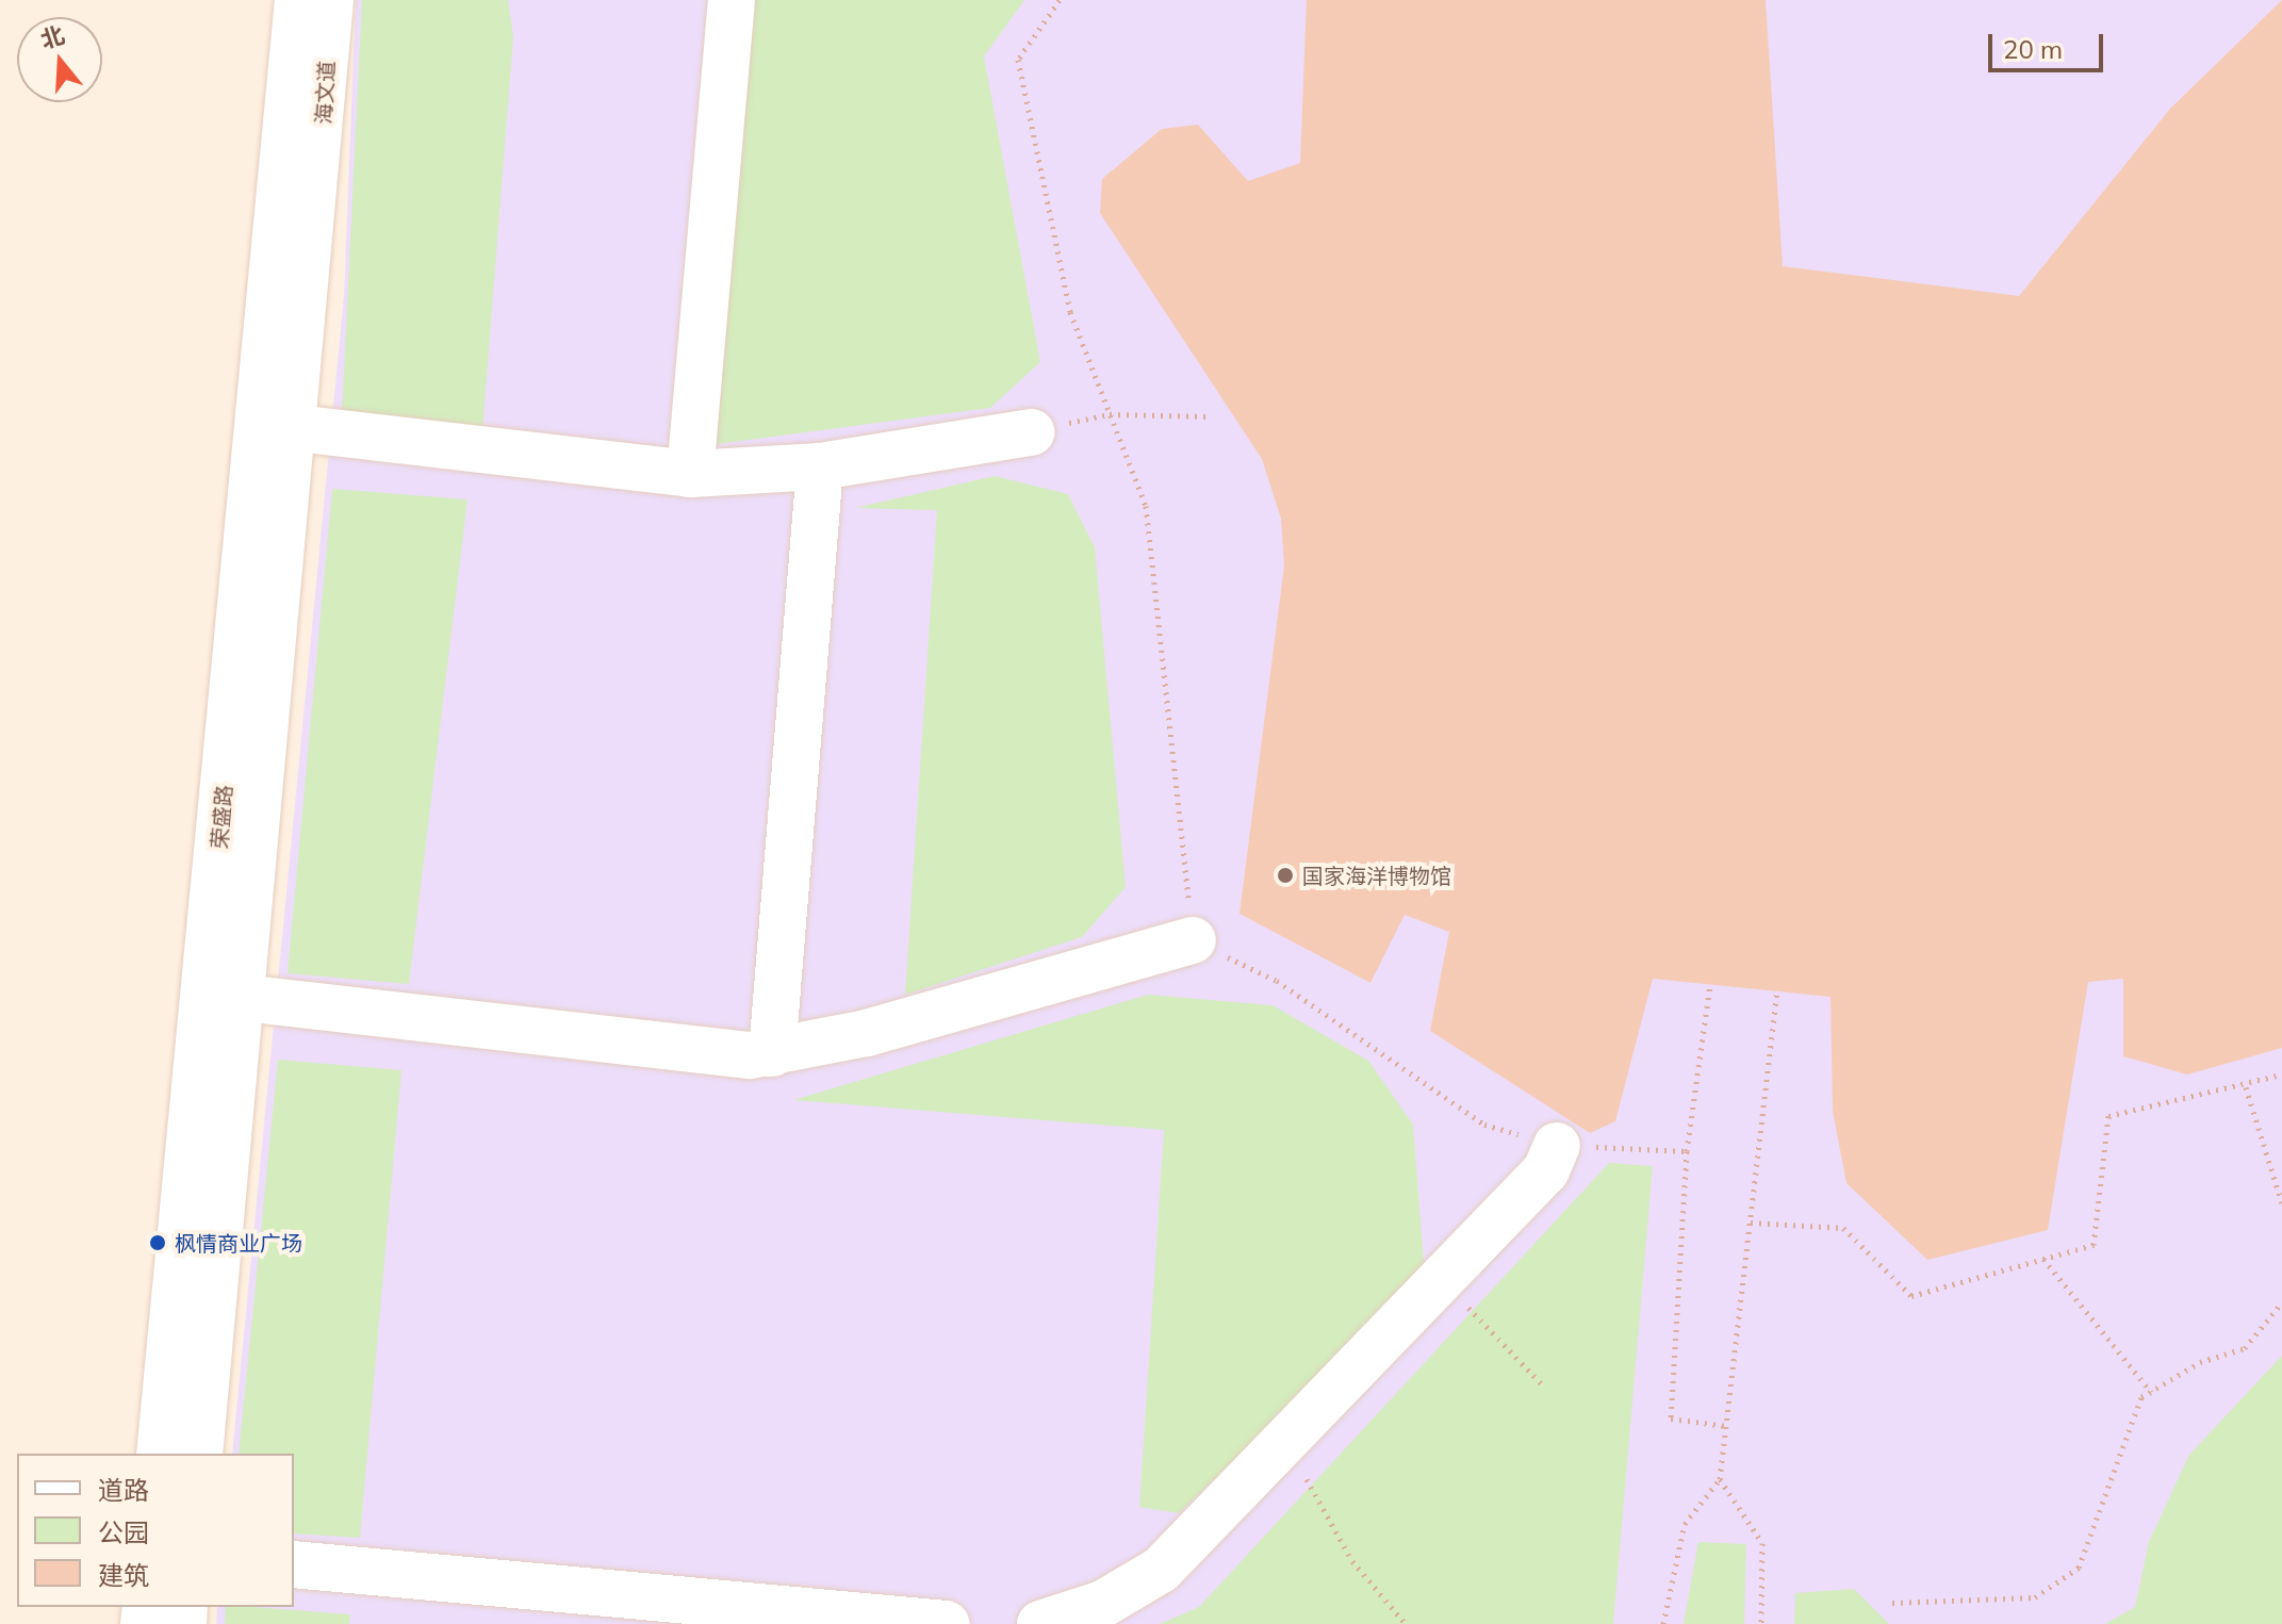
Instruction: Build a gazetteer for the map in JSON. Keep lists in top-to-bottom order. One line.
{"streets":{"street":["海文道","荣盛路"]},"crossings":[["海文道","荣盛路"]],"places":["国家海洋博物馆","枫情商业广场"],"legend":["道路","公园","建筑"],"scale_bar":"20 m","north":"top"}
